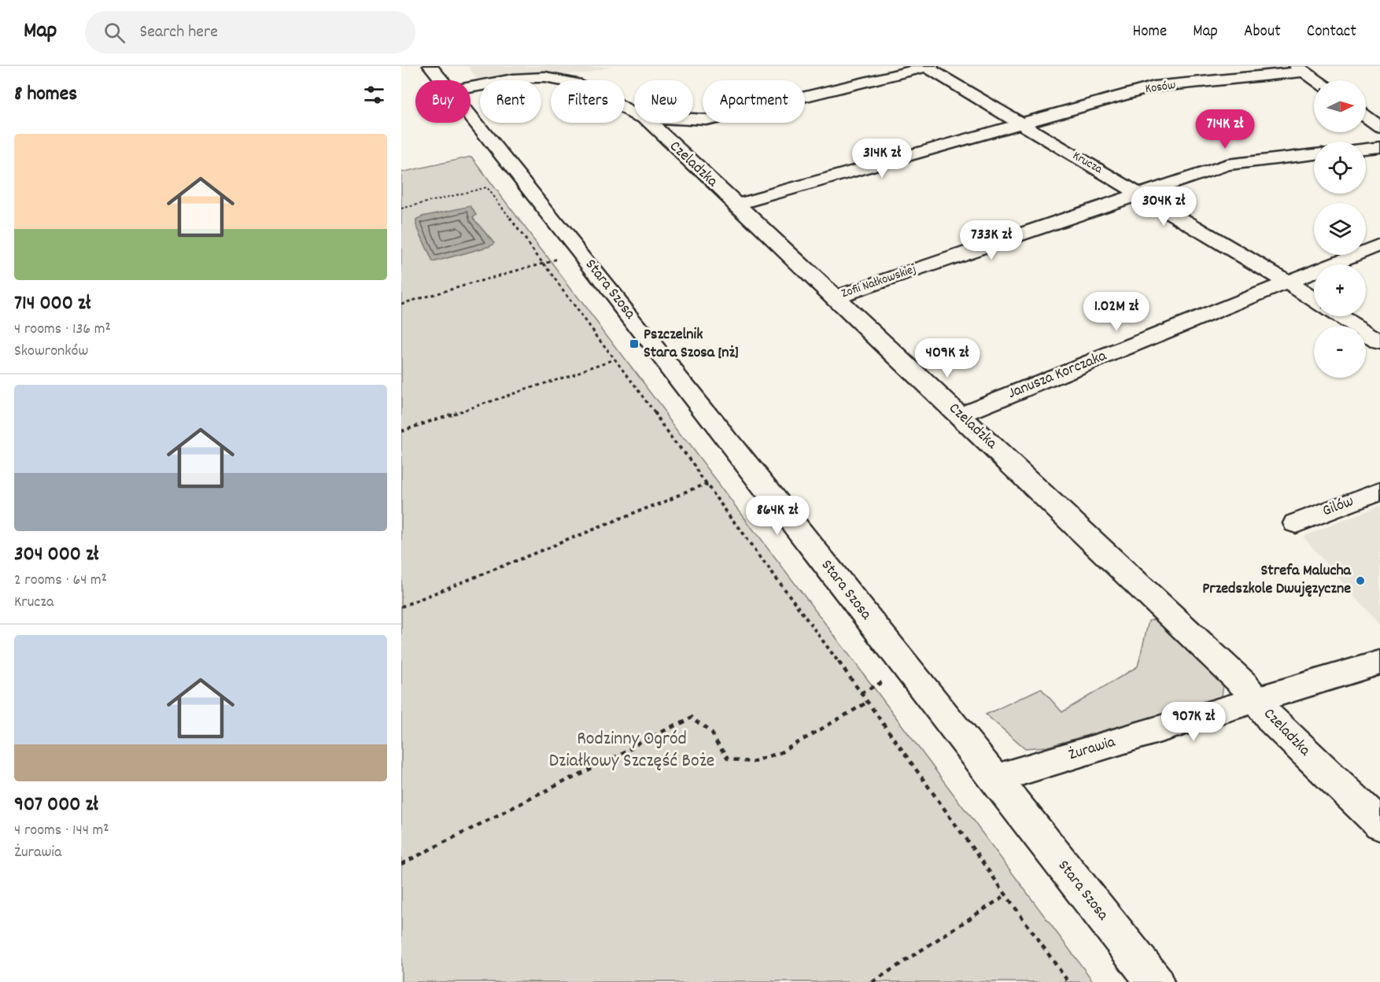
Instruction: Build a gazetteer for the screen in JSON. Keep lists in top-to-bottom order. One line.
{"streets":{"street":["Kosów","Krucza","Czeladzka","Zofii Nałkowskiej","Stara Szosa","Janusza Korczaka","Gilów","Żurawia"]},"crossings":[["Kosów","Krucza"],["Kosów","Czeladzka"],["Krucza","Zofii Nałkowskiej"],["Krucza","Janusza Korczaka"],["Czeladzka","Zofii Nałkowskiej"],["Czeladzka","Janusza Korczaka"],["Czeladzka","Żurawia"],["Stara Szosa","Żurawia"]],"parks":["Rodzinny Ogród Działkowy Szczęść Boże"],"places":{"transit":["Pszczelnik Stara Szosa [nż]"],"other":["Strefa Malucha Przedszkole Dwujęzyczne"]},"north":"right","page":{"header":"Map","search":"Search here","nav":["Home","Map","About","Contact"],"heading":"8 homes","map_buttons":["+","−"],"chip":["Buy","Rent","Filters","New","Apartment"],"price":["714K zł","314K zł","304K zł","733K zł","1.02M zł","409K zł","864K zł","907K zł"],"list":[{"name":"714 000 zł","note":"4 rooms · 136 m² · Skowronków"},{"name":"304 000 zł","note":"2 rooms · 64 m² · Krucza"},{"name":"907 000 zł","note":"4 rooms · 144 m² · Żurawia"}]}}
